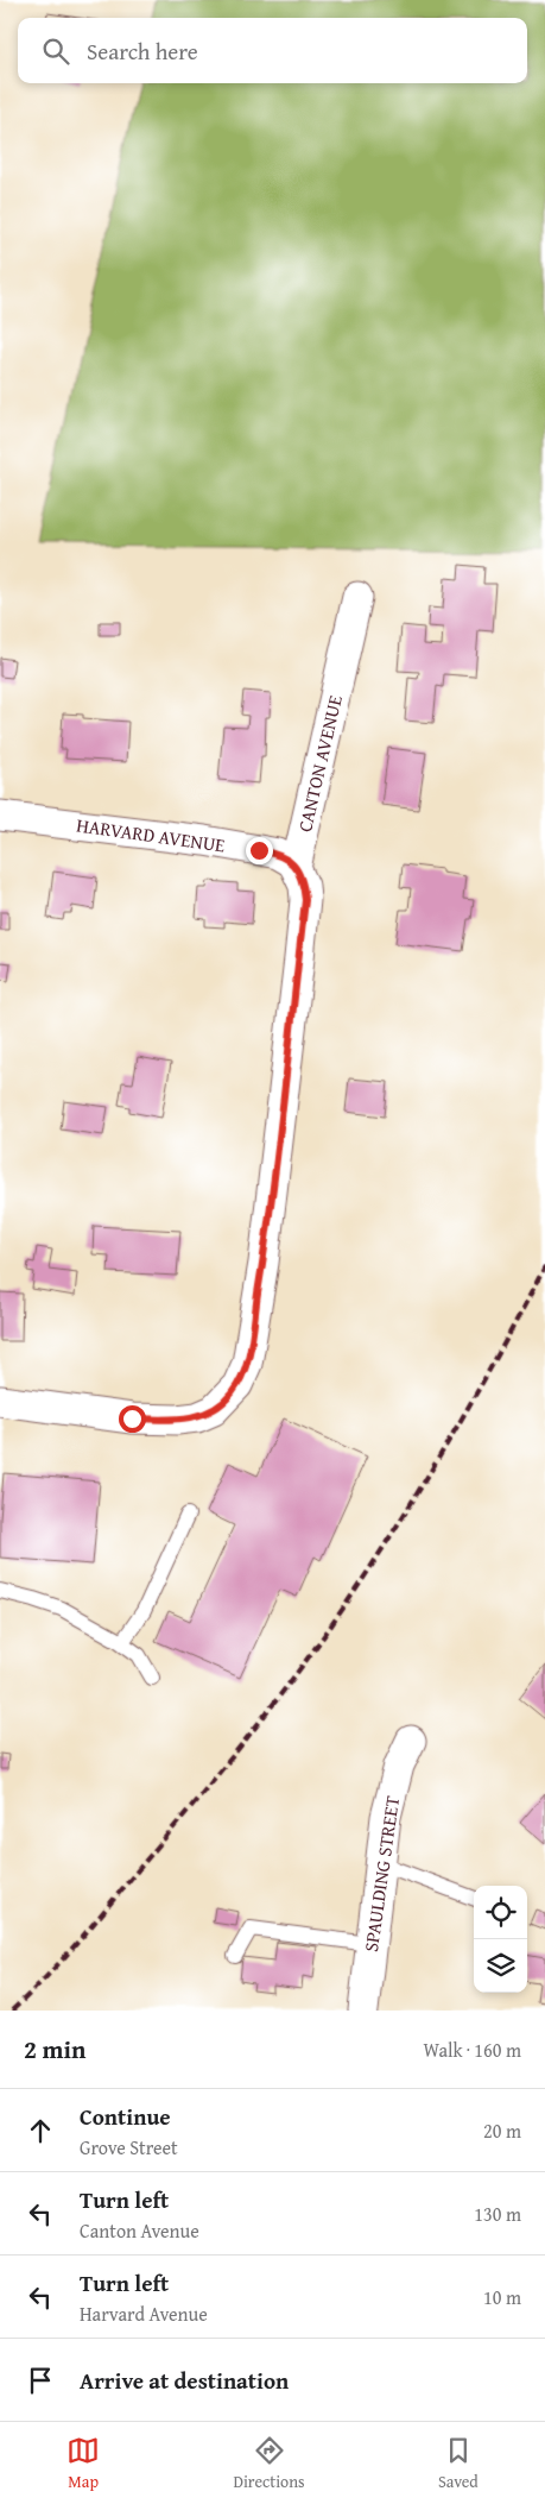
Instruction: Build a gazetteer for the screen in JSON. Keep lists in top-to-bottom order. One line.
{"streets":{"street":["CANTON AVENUE","HARVARD AVENUE","SPAULDING STREET"]},"crossings":[["CANTON AVENUE","HARVARD AVENUE"]],"page":{"search":"Search here","heading":["2 min","Walk · 160 m"],"list":[["Continue","Grove Street","20 m"],["Turn left","Canton Avenue","130 m"],["Turn left","Harvard Avenue","10 m"],"Arrive at destination"],"nav":["Map","Directions","Saved"]}}
